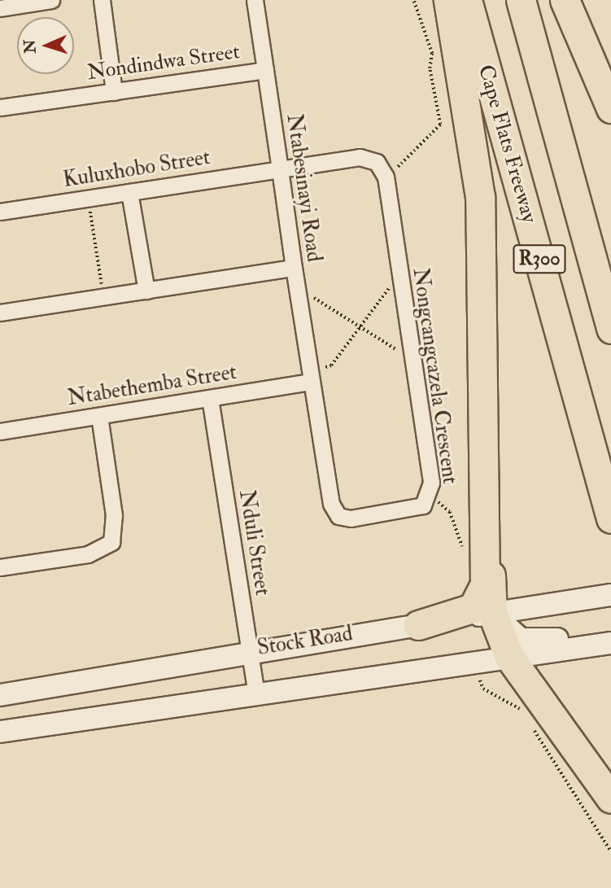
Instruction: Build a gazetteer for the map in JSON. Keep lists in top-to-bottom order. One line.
{"streets":{"highway":["Cape Flats Freeway","R300"],"main road":["Stock Road"],"street":["Nondindwa Street","Kuluxhobo Street","Ntabesinayi Road","Nongcangcazela Crescent","Ntabethemba Street","Nduli Street"]},"crossings":[["Nondindwa Street","Ntabesinayi Road"],["Kuluxhobo Street","Ntabesinayi Road"],["Ntabesinayi Road","Nongcangcazela Crescent"],["Ntabesinayi Road","Ntabethemba Street"],["Nongcangcazela Crescent","Ntabethemba Street"],["Ntabethemba Street","Nduli Street"],["Nduli Street","Stock Road"]],"north":"left"}
